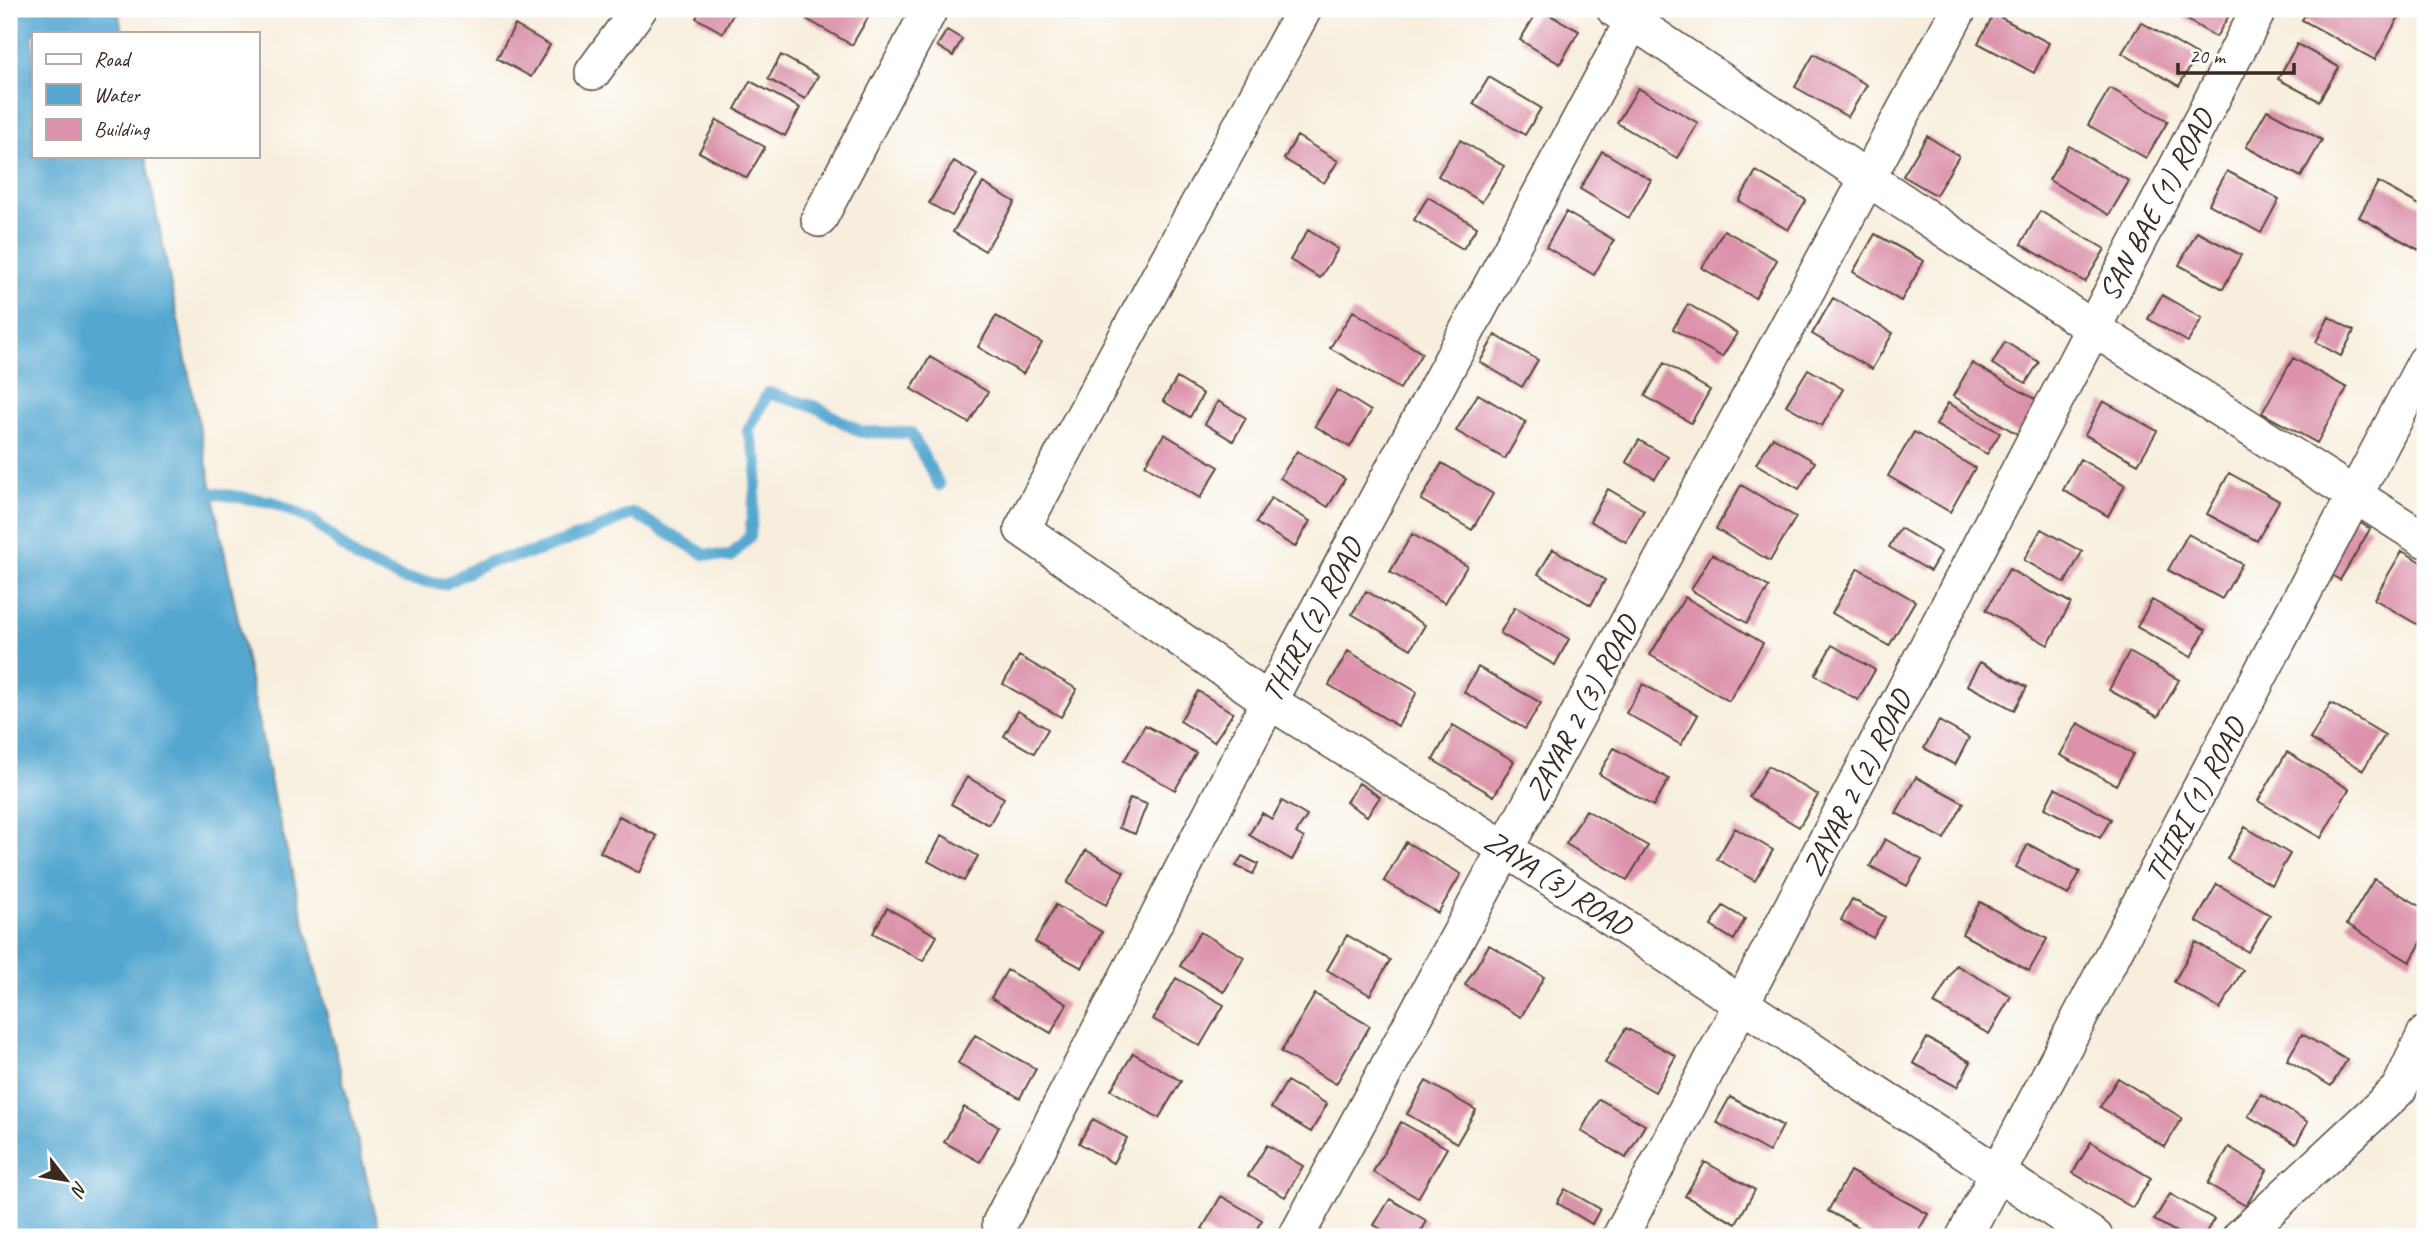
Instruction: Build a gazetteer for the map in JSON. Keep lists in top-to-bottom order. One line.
{"streets":{"street":["SAN BAE (1) ROAD","THIRI (2) ROAD","ZAYAR 2 (3) ROAD","ZAYAR 2 (2) ROAD","THIRI (1) ROAD","ZAYA (3) ROAD"]},"crossings":[["SAN BAE (1) ROAD","ZAYAR 2 (2) ROAD"],["THIRI (2) ROAD","ZAYA (3) ROAD"],["ZAYAR 2 (3) ROAD","ZAYA (3) ROAD"],["ZAYAR 2 (2) ROAD","ZAYA (3) ROAD"],["THIRI (1) ROAD","ZAYA (3) ROAD"]],"legend":["Road","Water","Building"],"scale_bar":"20 m","north":"bottom right"}
